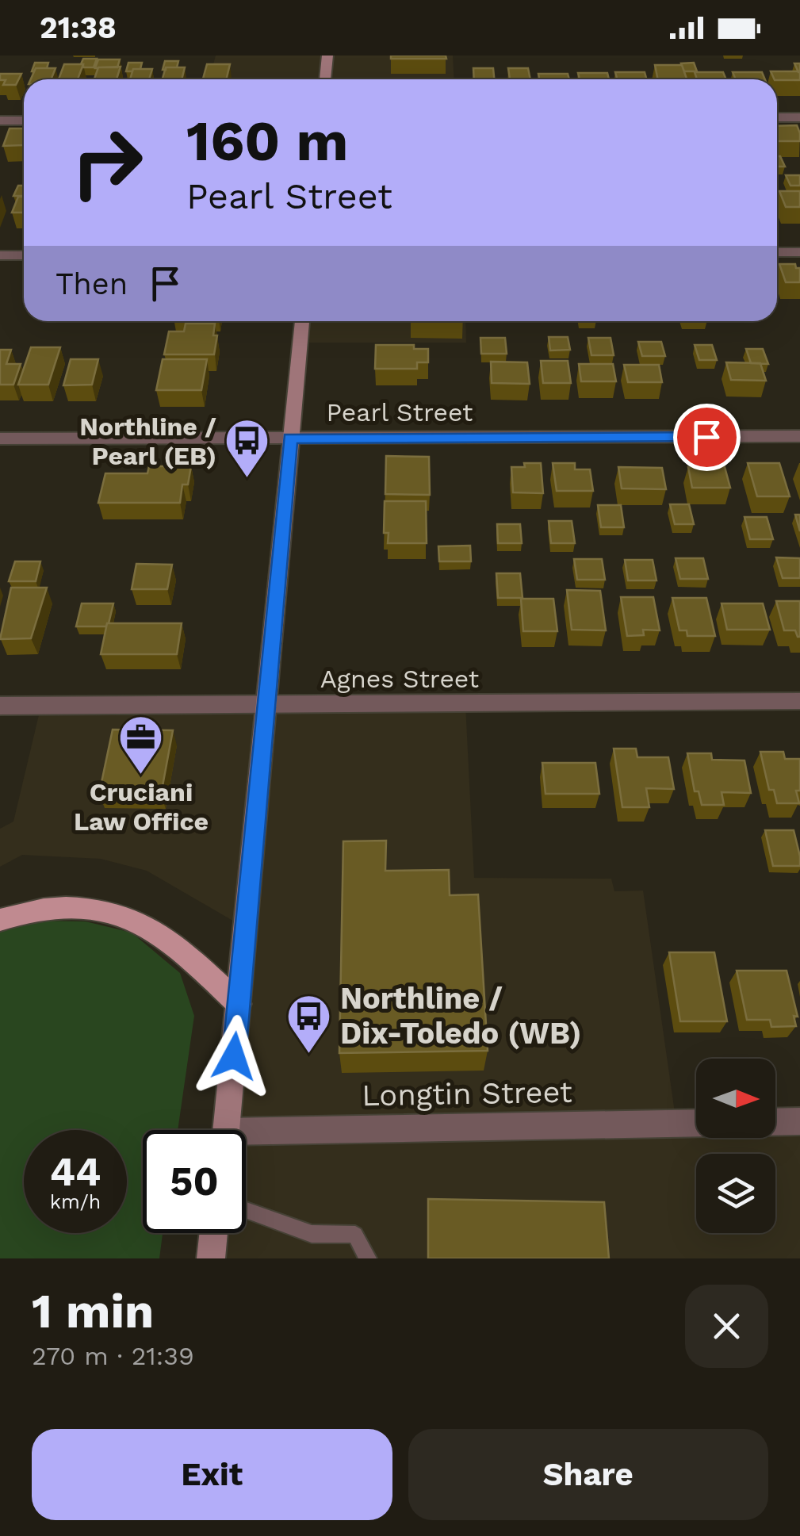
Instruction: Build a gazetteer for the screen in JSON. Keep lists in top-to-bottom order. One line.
{"streets":{"street":["Pearl Street","Agnes Street","Longtin Street"]},"places":{"bus stop":["Northline / Pearl (EB)","Northline / Dix-Toledo (WB)"],"office":["Cruciani Law Office"]},"north":"right","page":{"status":"21:38","turn":["160 m","Pearl Street"],"then":"Then","speed":"44 km/h","limit":"50","heading":["1 min","270 m · 21:39"],"buttons":["Exit","Share"]}}
